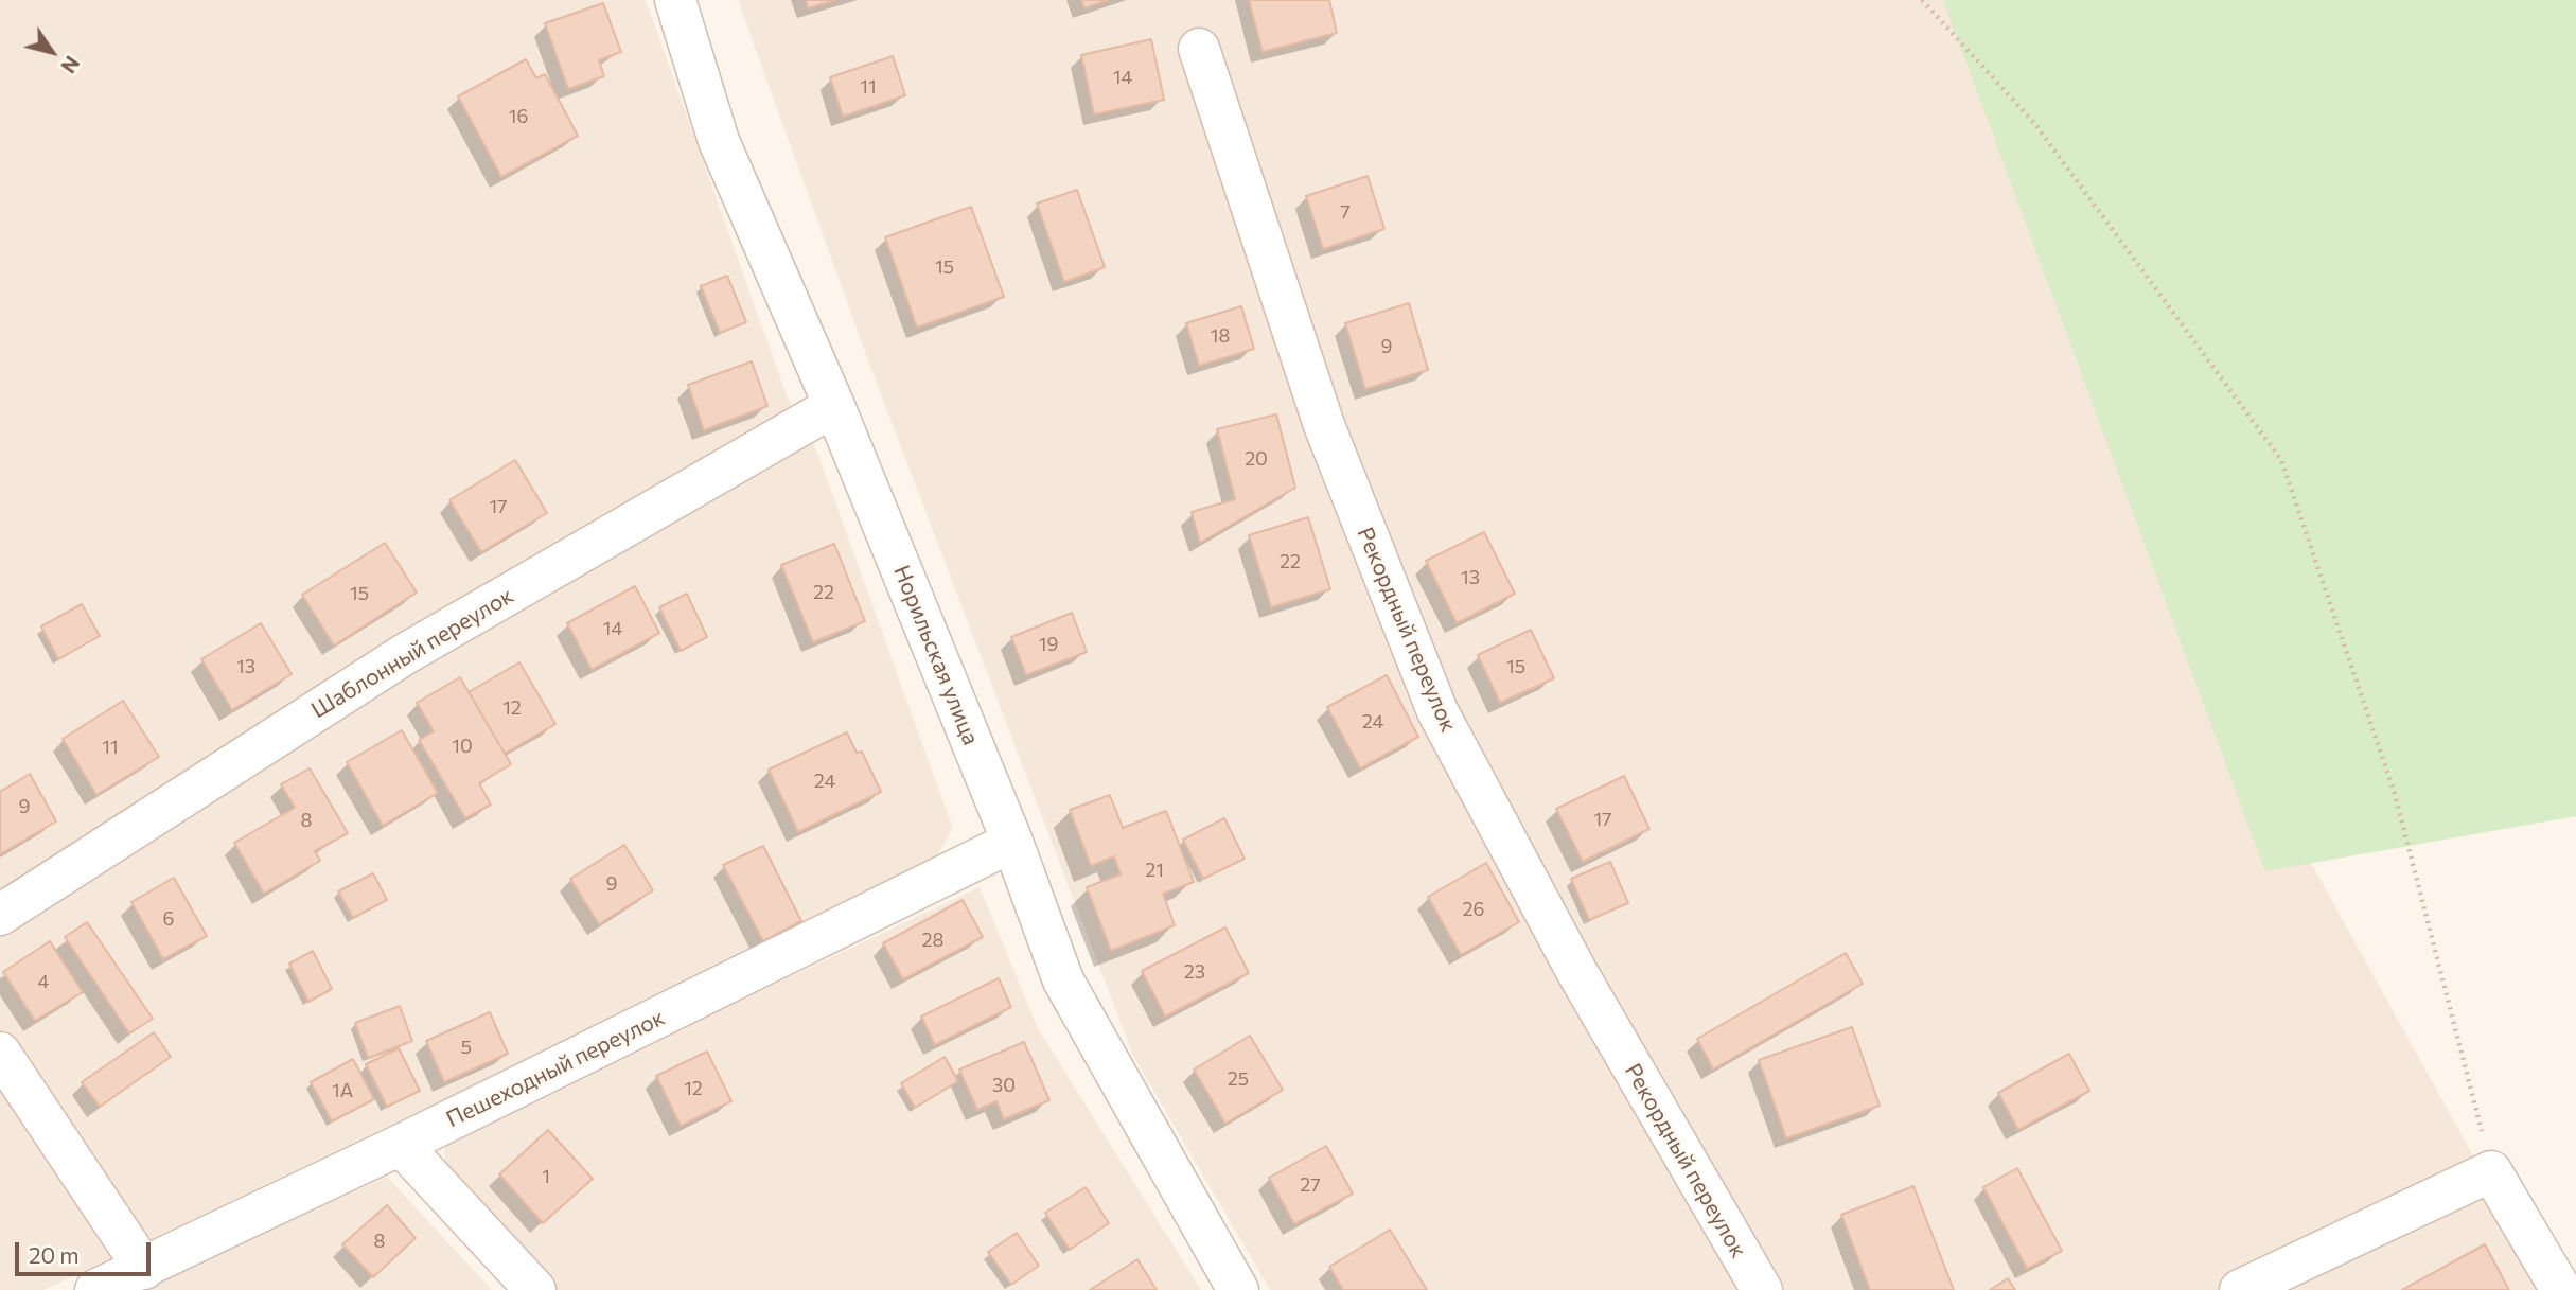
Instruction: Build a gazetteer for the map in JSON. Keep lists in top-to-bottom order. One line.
{"streets":{"street":["Рекордный переулок","Шаблонный переулок","Норильская улица","Пешеходный переулок"]},"crossings":[["Шаблонный переулок","Норильская улица"],["Норильская улица","Пешеходный переулок"]],"house_numbers":["14","11","16","7","15","18","9","20","17","22","13","22","15","14","19","13","15","12","24","10","11","24","9","17","8","21","9","26","6","28","23","4","5","25","30","12","1А","1","27","8"],"scale_bar":"20 m","north":"bottom right"}
